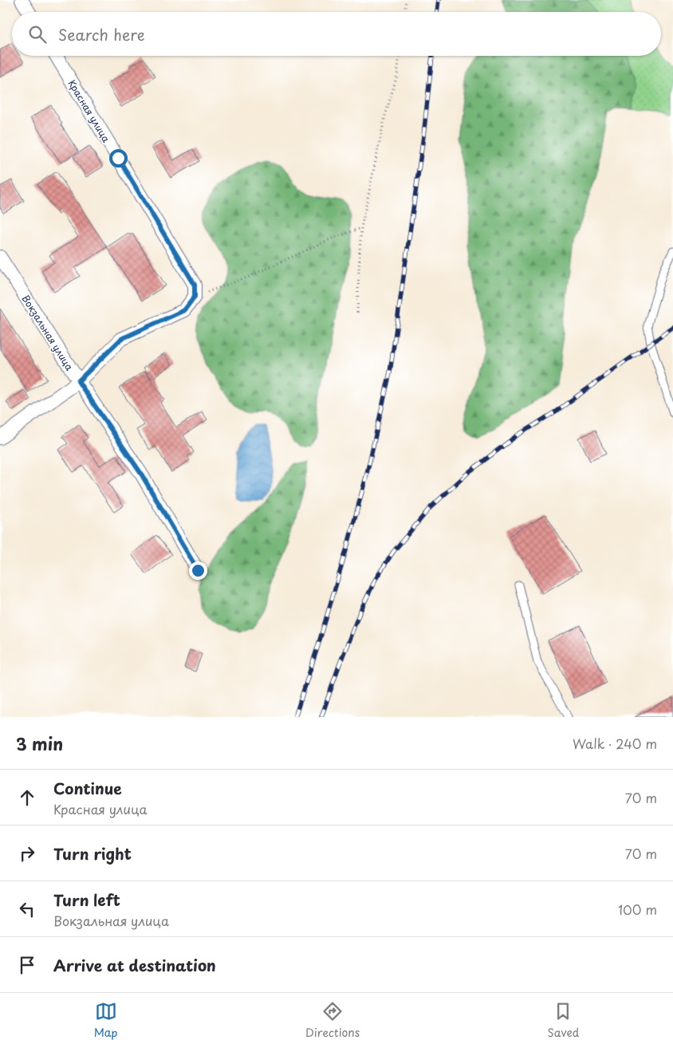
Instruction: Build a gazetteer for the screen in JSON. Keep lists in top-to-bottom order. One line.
{"streets":{"street":["Красная улица","Вокзальная улица"]},"page":{"search":"Search here","heading":["3 min","Walk · 240 m"],"list":[["Continue","Красная улица","70 m"],["Turn right","70 m"],["Turn left","Вокзальная улица","100 m"],"Arrive at destination"],"nav":["Map","Directions","Saved"]}}
